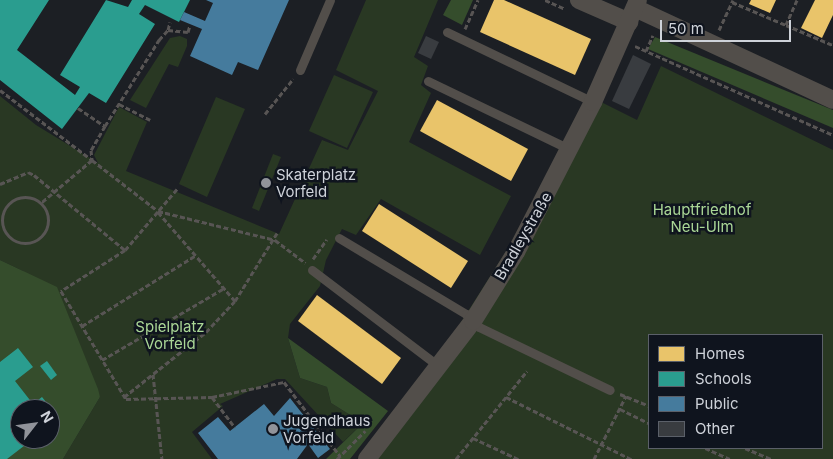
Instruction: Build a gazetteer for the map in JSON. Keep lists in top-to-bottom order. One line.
{"streets":{"street":["Bradleystraße"]},"parks":["Hauptfriedhof Neu-Ulm","Spielplatz Vorfeld"],"places":["Skaterplatz Vorfeld","Jugendhaus Vorfeld"],"legend":["Homes","Schools","Public","Other"],"scale_bar":"50 m","north":"top right"}
